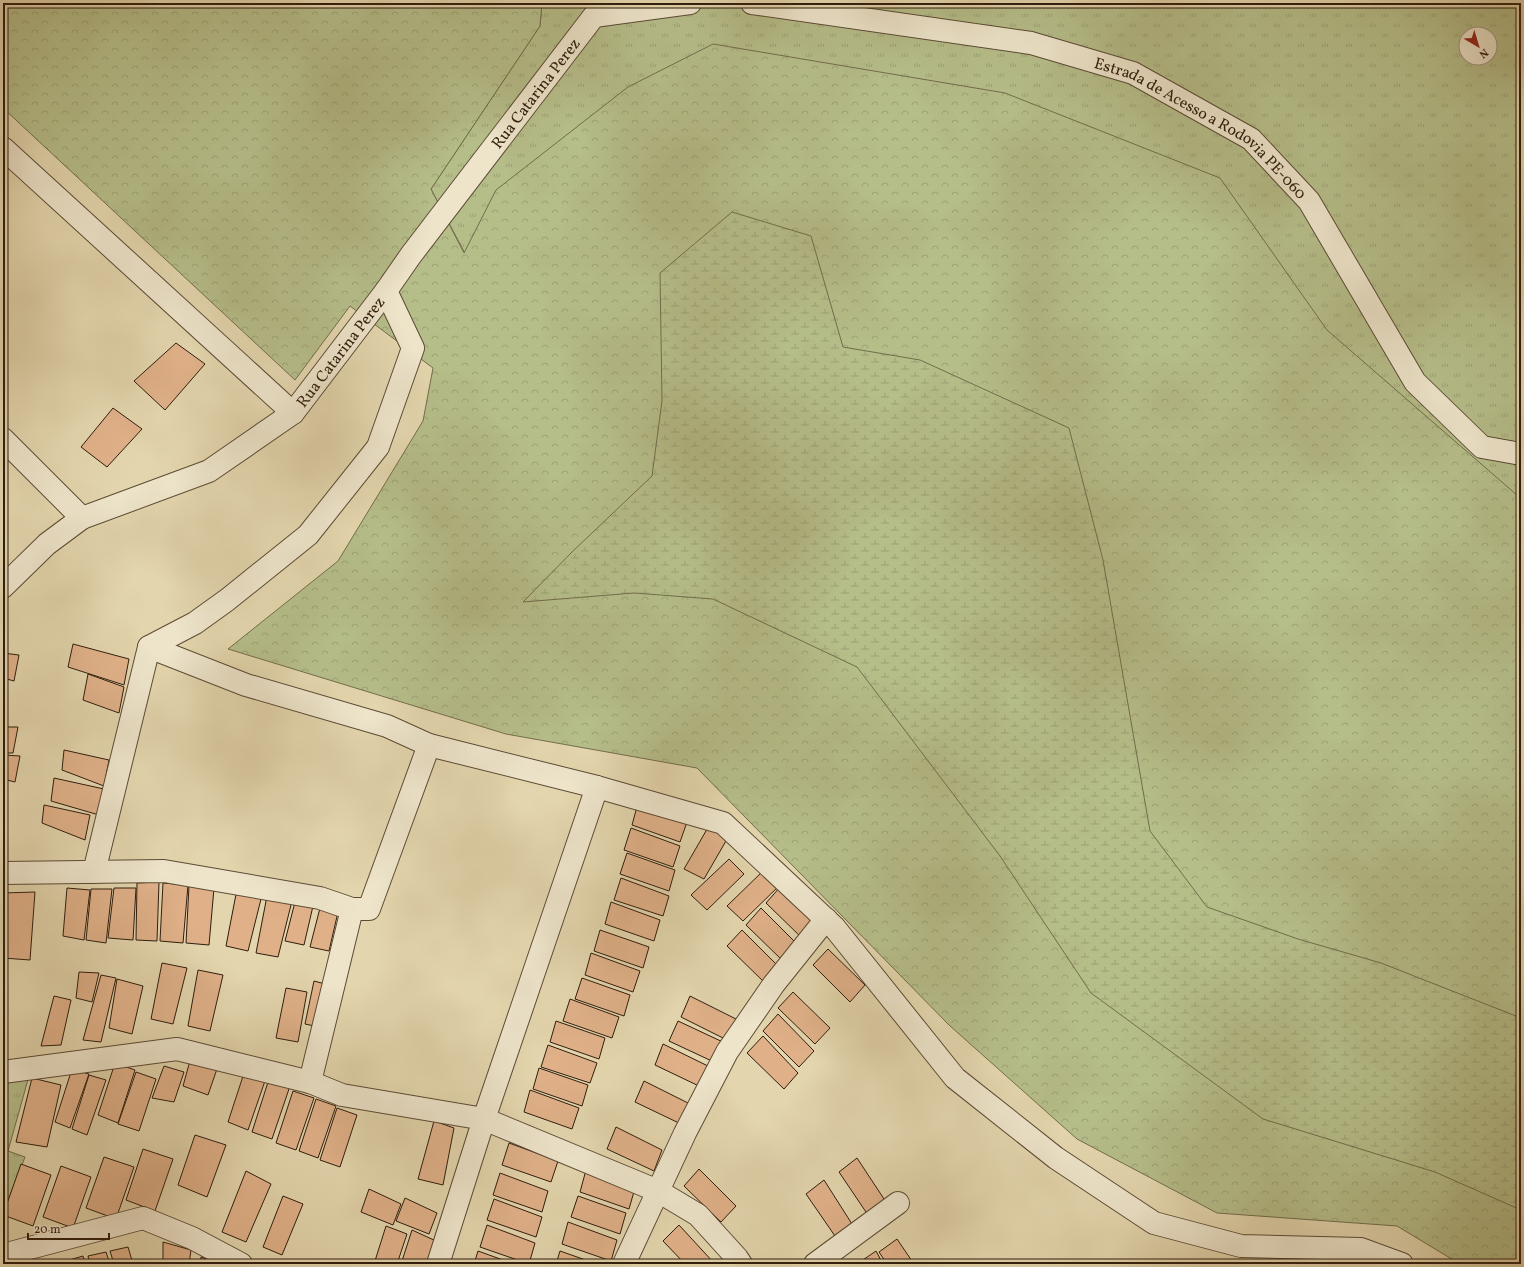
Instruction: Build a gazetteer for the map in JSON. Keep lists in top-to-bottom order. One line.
{"streets":{"street":["Rua Catarina Perez","Estrada de Acesso a Rodovia PE-060"]},"scale_bar":"20 m","north":"bottom right"}
